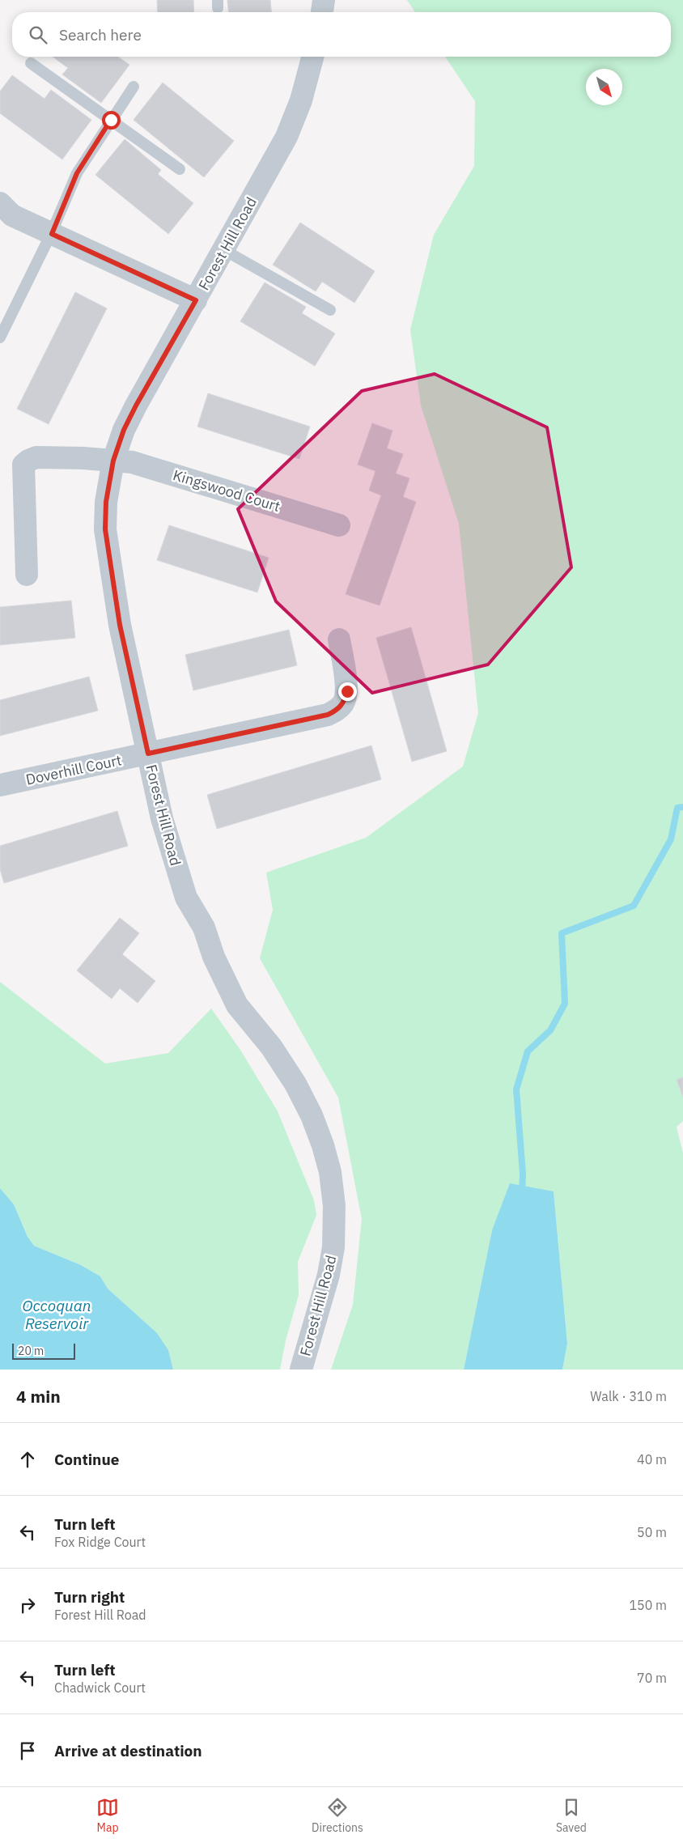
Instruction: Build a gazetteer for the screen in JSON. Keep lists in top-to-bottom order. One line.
{"streets":{"street":["Forest Hill Road","Kingswood Court","Doverhill Court"]},"crossings":[["Forest Hill Road","Kingswood Court"],["Forest Hill Road","Doverhill Court"]],"water":["Occoquan Reservoir"],"scale_bar":"20 m","north":"bottom right","page":{"search":"Search here","scale":"20 m","heading":["4 min","Walk · 310 m"],"list":[["Continue","40 m"],["Turn left","Fox Ridge Court","50 m"],["Turn right","Forest Hill Road","150 m"],["Turn left","Chadwick Court","70 m"],"Arrive at destination"],"nav":["Map","Directions","Saved"]}}
